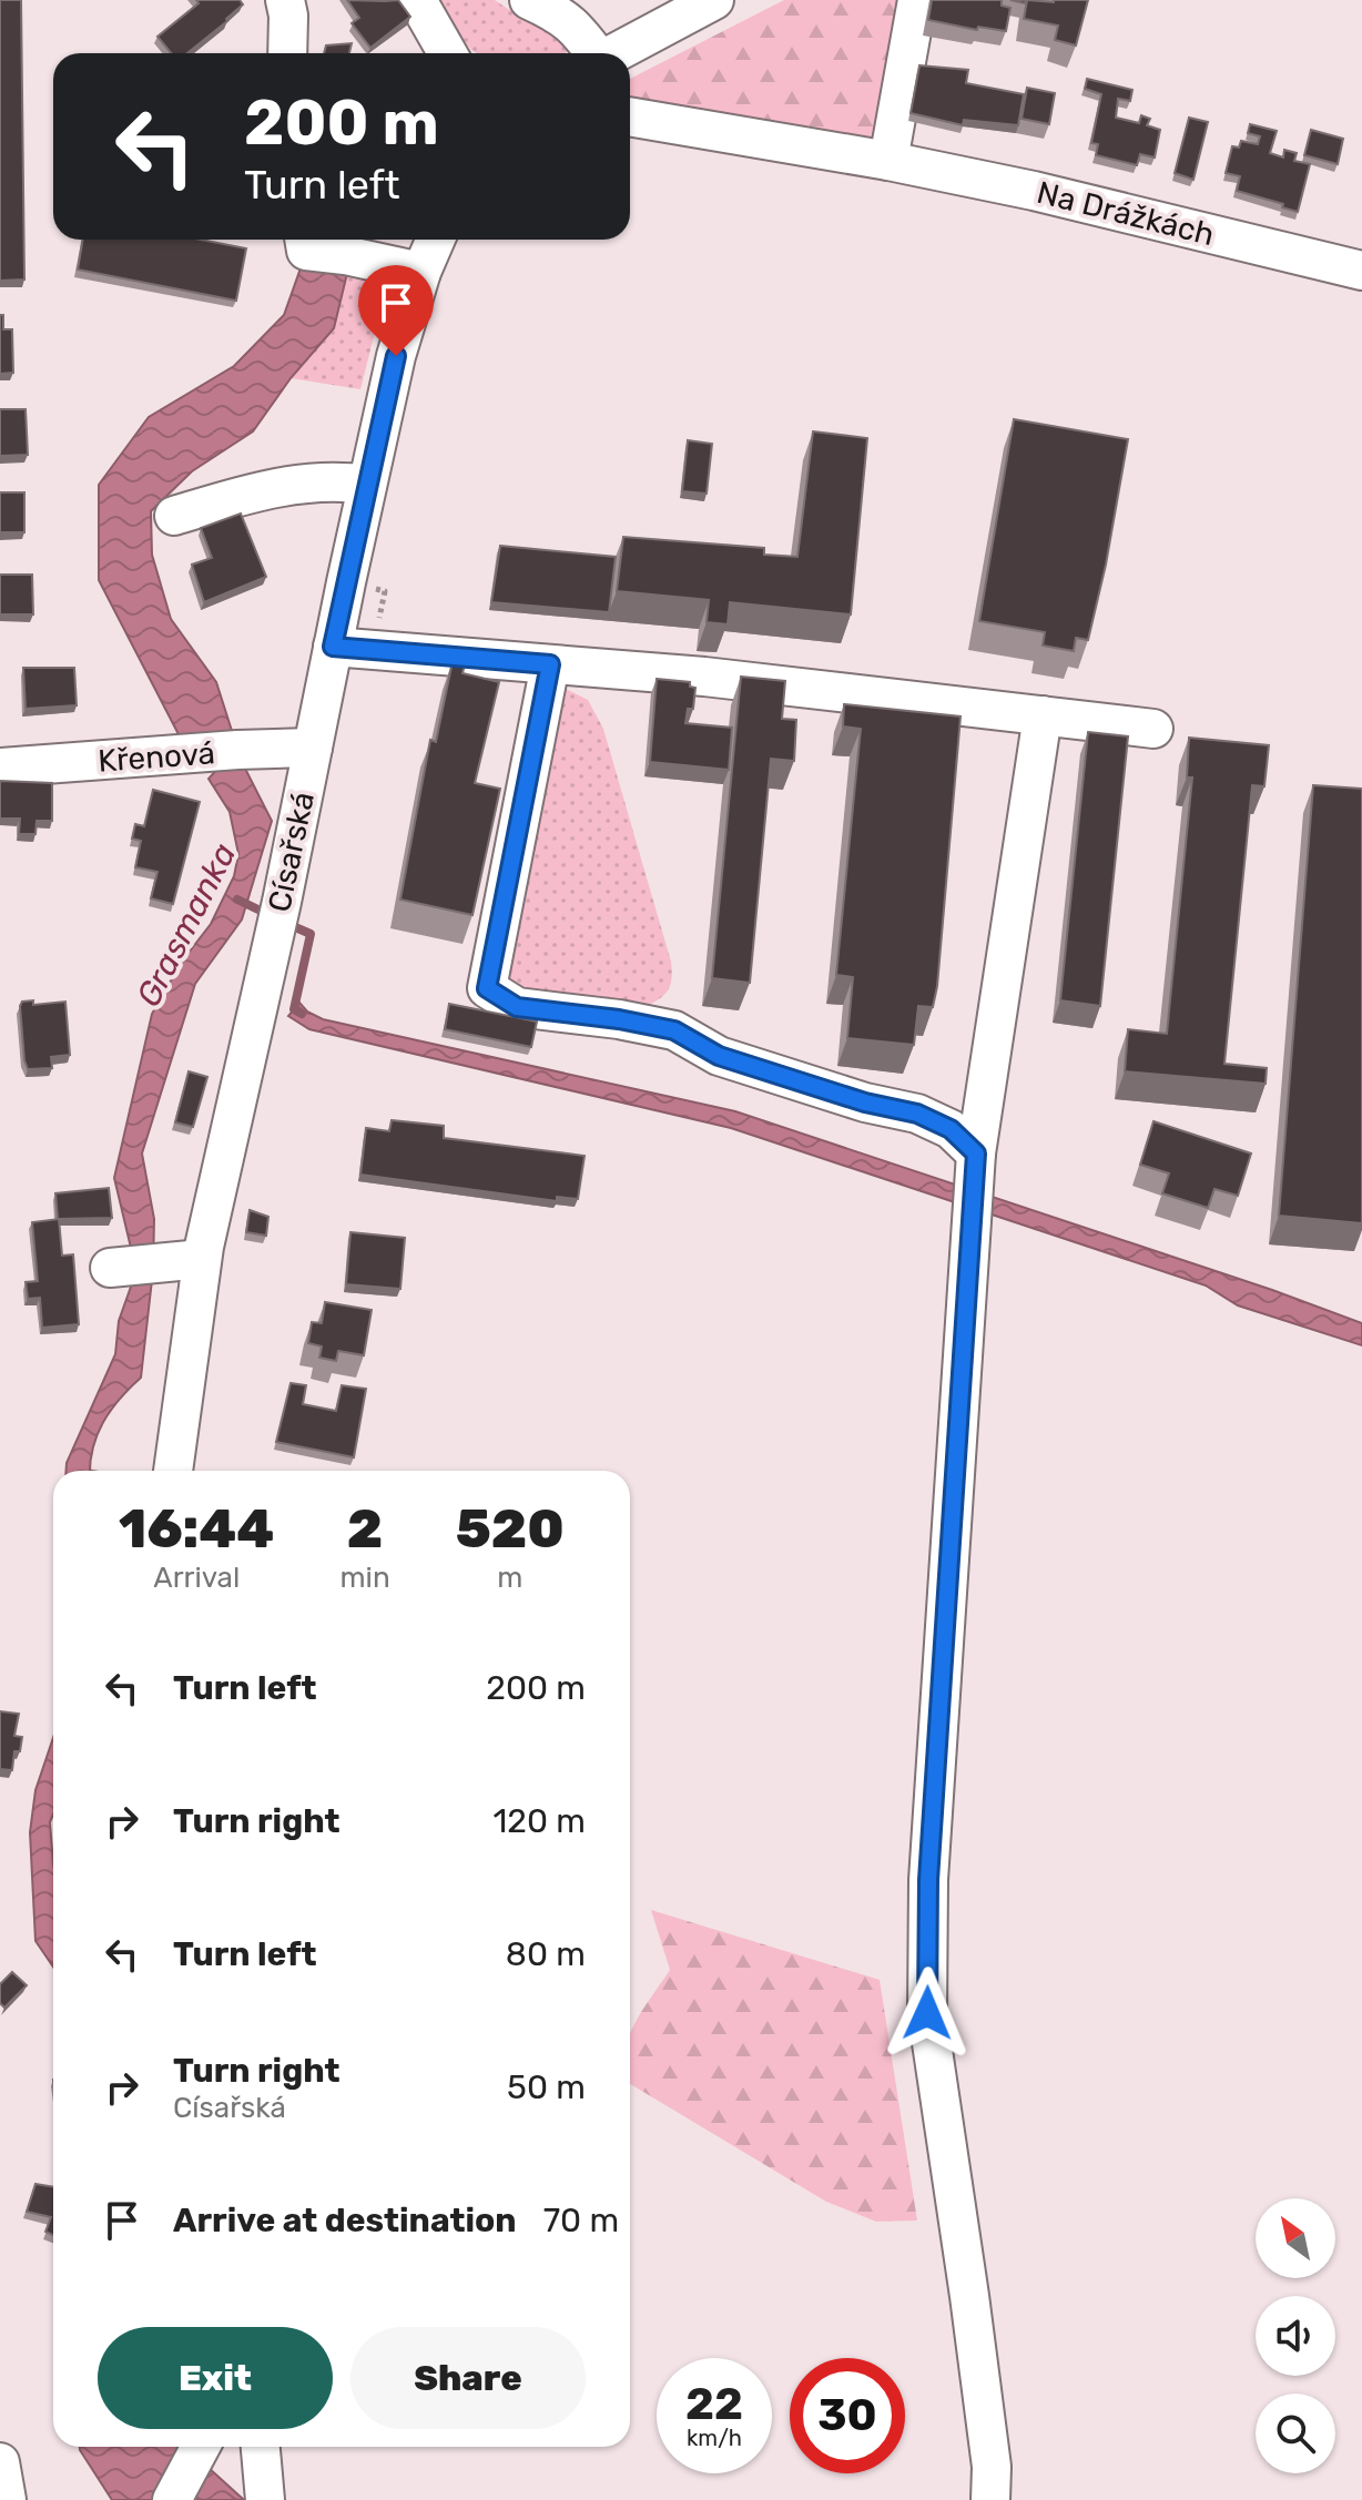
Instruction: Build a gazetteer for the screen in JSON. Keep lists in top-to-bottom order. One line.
{"streets":{"street":["Na Drážkách","Křenová","Císařská"]},"crossings":[["Křenová","Císařská"]],"water":["Grasmanka"],"north":"top left","page":{"turn":["200 m","Turn left"],"eta":["16:44","Arrival","2","min","520","m"],"list":[{"name":"Turn left","value":"200 m"},{"name":"Turn right","value":"120 m"},{"name":"Turn left","value":"80 m"},{"name":"Turn right","note":"Císařská","value":"50 m"},{"name":"Arrive at destination","value":"70 m"}],"buttons":["Exit","Share"],"speed":"22 km/h","limit":"30"}}
